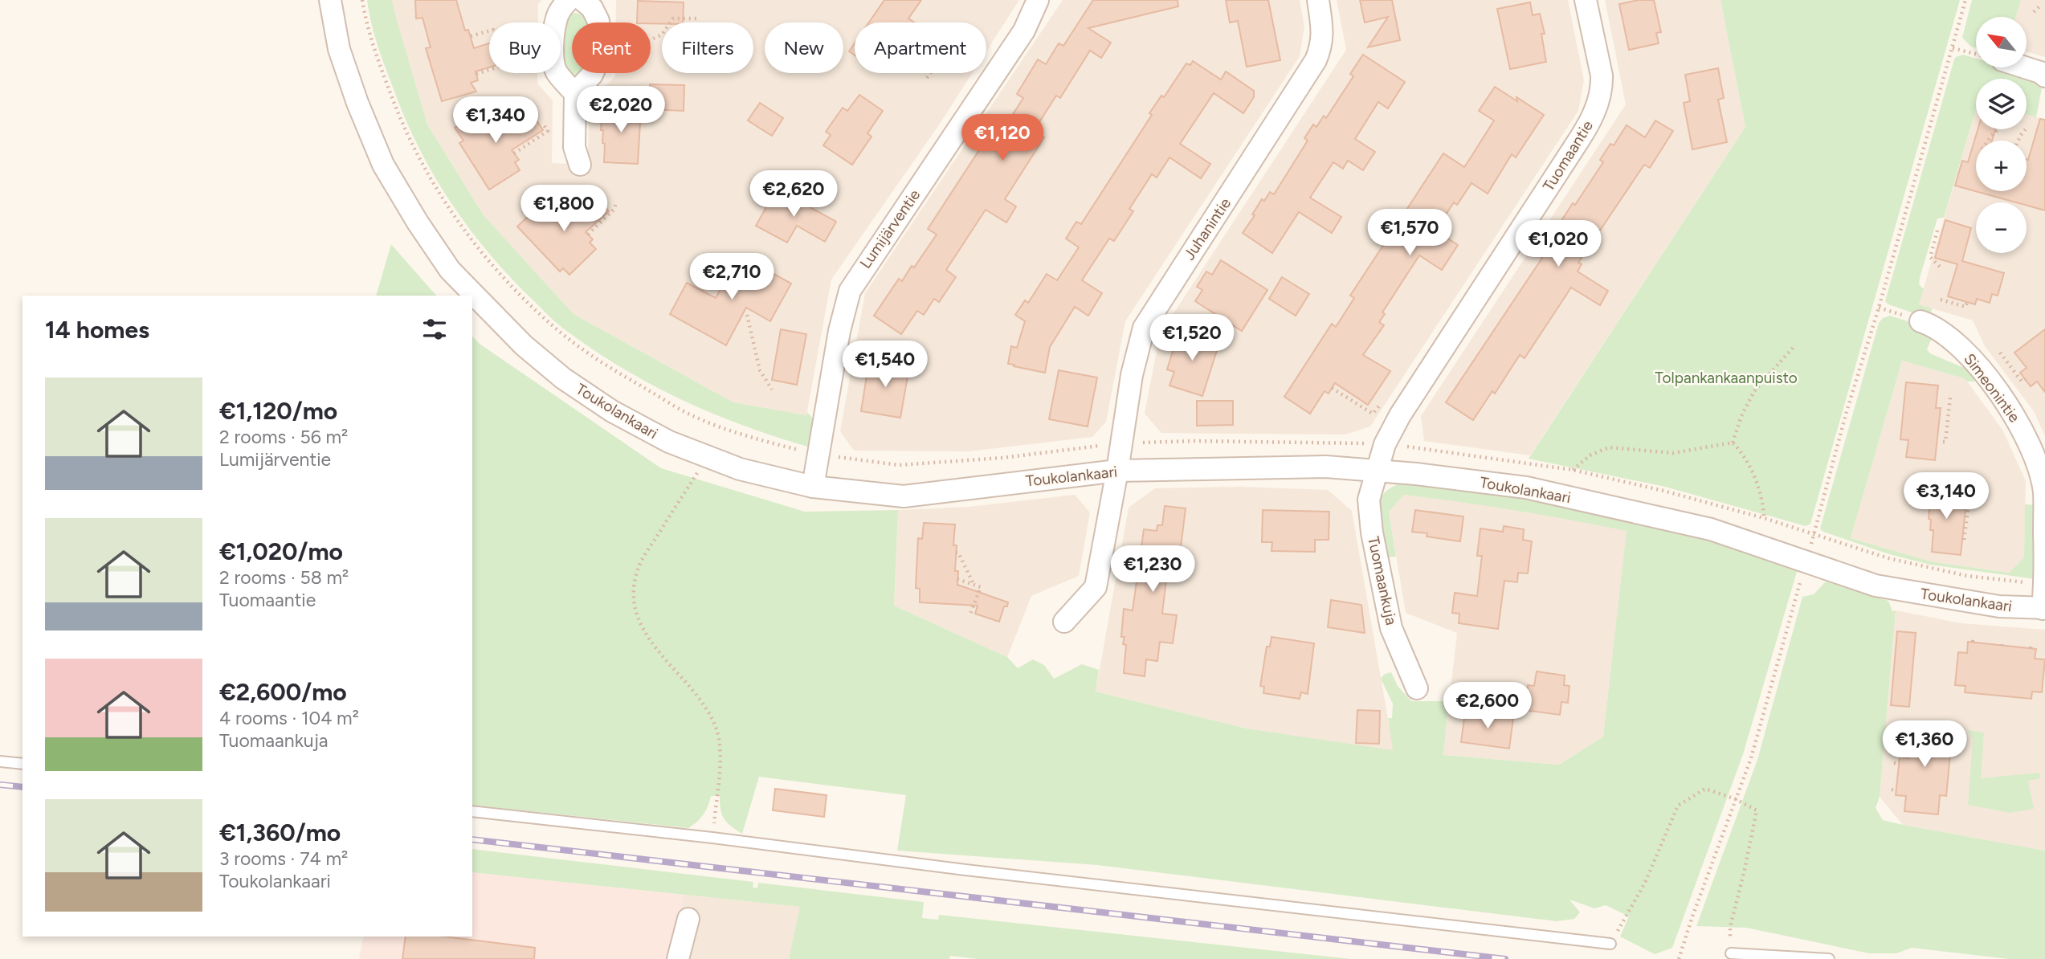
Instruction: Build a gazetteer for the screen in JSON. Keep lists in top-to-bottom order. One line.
{"streets":{"street":["Tuomaantie","Lumijärventie","Juhanintie","Simeonintie","Toukolankaari","Tuomaankuja"]},"crossings":[["Tuomaantie","Toukolankaari"],["Tuomaantie","Tuomaankuja"],["Lumijärventie","Toukolankaari"],["Juhanintie","Toukolankaari"],["Simeonintie","Toukolankaari"],["Toukolankaari","Tuomaankuja"]],"parks":["Tolpankankaanpuisto"],"north":"top left","page":{"map_buttons":["+","−"],"chip":["Buy","Rent","Filters","New","Apartment"],"price":["€2,020","€1,340","€1,120","€2,620","€1,800","€1,570","€1,020","€2,710","€1,520","€1,540","€3,140","€1,230","€2,600","€1,360"],"heading":"14 homes","list":[{"name":"€1,120/mo","note":"2 rooms · 56 m² · Lumijärventie"},{"name":"€1,020/mo","note":"2 rooms · 58 m² · Tuomaantie"},{"name":"€2,600/mo","note":"4 rooms · 104 m² · Tuomaankuja"},{"name":"€1,360/mo","note":"3 rooms · 74 m² · Toukolankaari"}]}}
